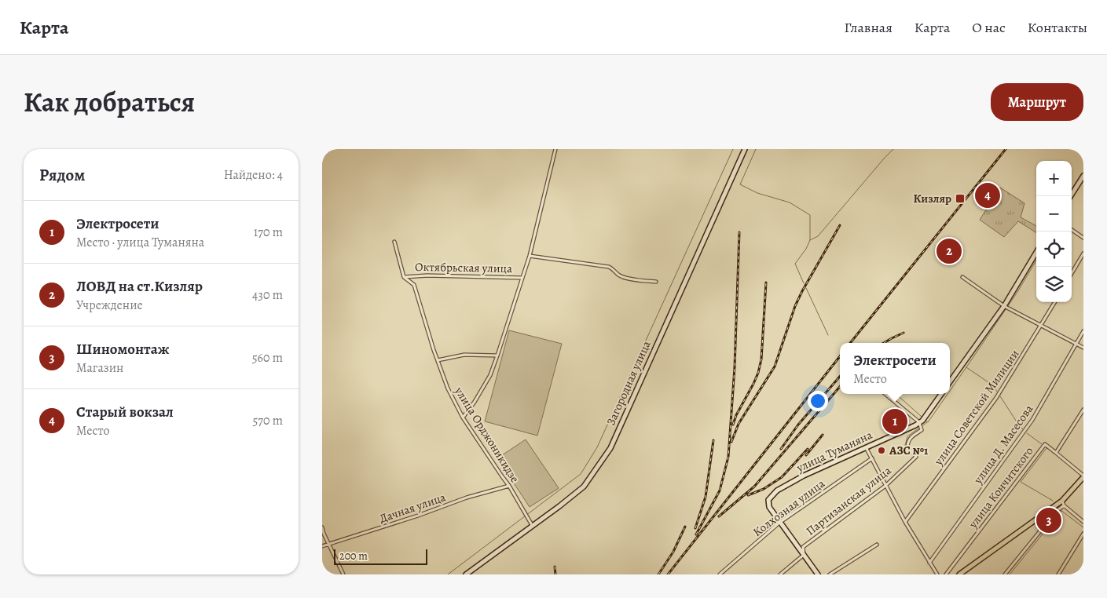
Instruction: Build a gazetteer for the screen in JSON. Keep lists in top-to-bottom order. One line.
{"streets":{"main road":["Загородная улица","улица Туманяна"],"street":["Октябрьская улица","улица Советской Милиции","улица Орджоникидзе","улица Д. Масесова","улица Кончитского","Партизанская улица","Дачная улица","Колхозная улица"]},"crossings":[["Октябрьская улица","улица Орджоникидзе"],["Загородная улица","улица Орджоникидзе"],["улица Орджоникидзе","Дачная улица"],["улица Туманяна","Партизанская улица"],["улица Туманяна","Колхозная улица"]],"places":{"transit":["Кизляр"],"other":["АЗС №1"]},"scale_bar":"200 m","page":{"header":"Карта","nav":["Главная","Карта","О нас","Контакты"],"title":"Как добраться","buttons":"Маршрут","heading":["Рядом","Найдено: 4"],"map_buttons":["+","−"],"pins":["4","2","1","3"],"list":[{"mark":"1","name":"Электросети","note":"Место · улица Туманяна","value":"170 m"},{"mark":"2","name":"ЛОВД на ст.Кизляр","note":"Учреждение","value":"430 m"},{"mark":"3","name":"Шиномонтаж","note":"Магазин","value":"560 m"},{"mark":"4","name":"Старый вокзал","note":"Место","value":"570 m"}],"popup":["Электросети","Место"],"scale":"200 m"}}
